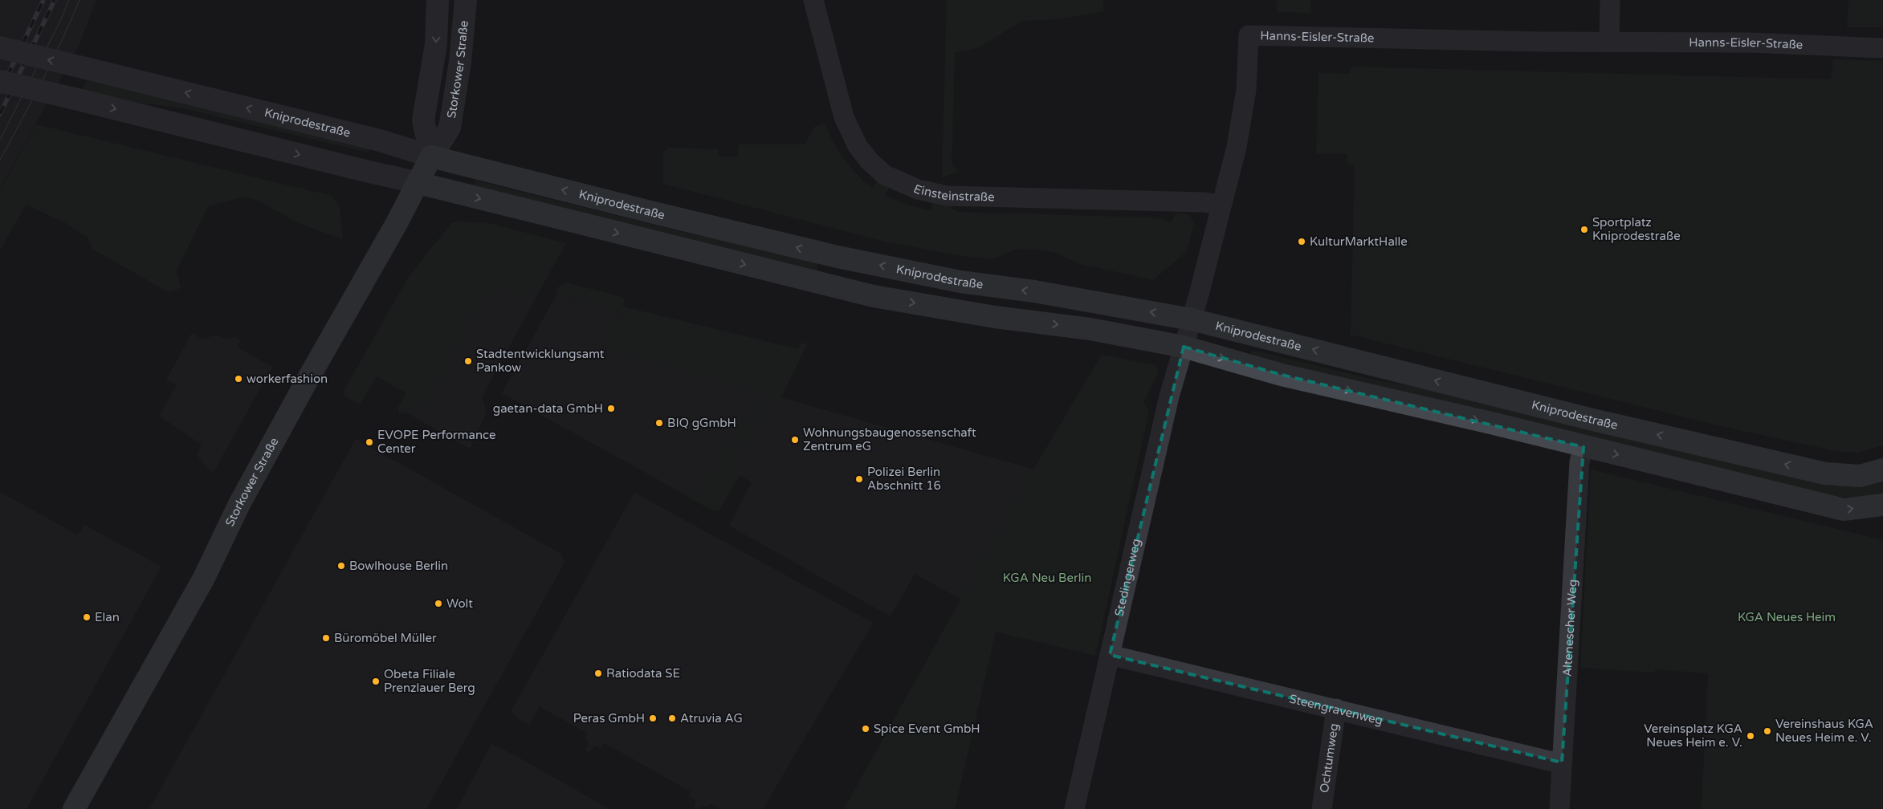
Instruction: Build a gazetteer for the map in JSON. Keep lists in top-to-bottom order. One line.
{"streets":{"main road":["Storkower Straße","Kniprodestraße"],"street":["Hanns-Eisler-Straße","Einsteinstraße","Stedingerweg","Altenescher Weg","Steengravenweg","Ochtumweg"]},"crossings":[["Hanns-Eisler-Straße","Kniprodestraße"],["Hanns-Eisler-Straße","Einsteinstraße"],["Hanns-Eisler-Straße","Stedingerweg"],["Storkower Straße","Kniprodestraße"],["Stedingerweg","Steengravenweg"],["Altenescher Weg","Steengravenweg"],["Steengravenweg","Ochtumweg"]],"one_way":["Kniprodestraße"],"parks":["KGA Neu Berlin","KGA Neues Heim"],"places":["Sportplatz Kniprodestraße","KulturMarktHalle","Stadtentwicklungsamt Pankow","workerfashion","gaetan-data GmbH","BIQ gGmbH","Wohnungsbaugenossenschaft Zentrum eG","EVOPE Performance Center","Polizei Berlin Abschnitt 16","Bowlhouse Berlin","Wolt","Elan","Büromöbel Müller","Ratiodata SE","Obeta Filiale Prenzlauer Berg","Peras GmbH","Atruvia AG","Spice Event GmbH","Vereinshaus KGA Neues Heim e. V.","Vereinsplatz KGA Neues Heim e. V."]}
